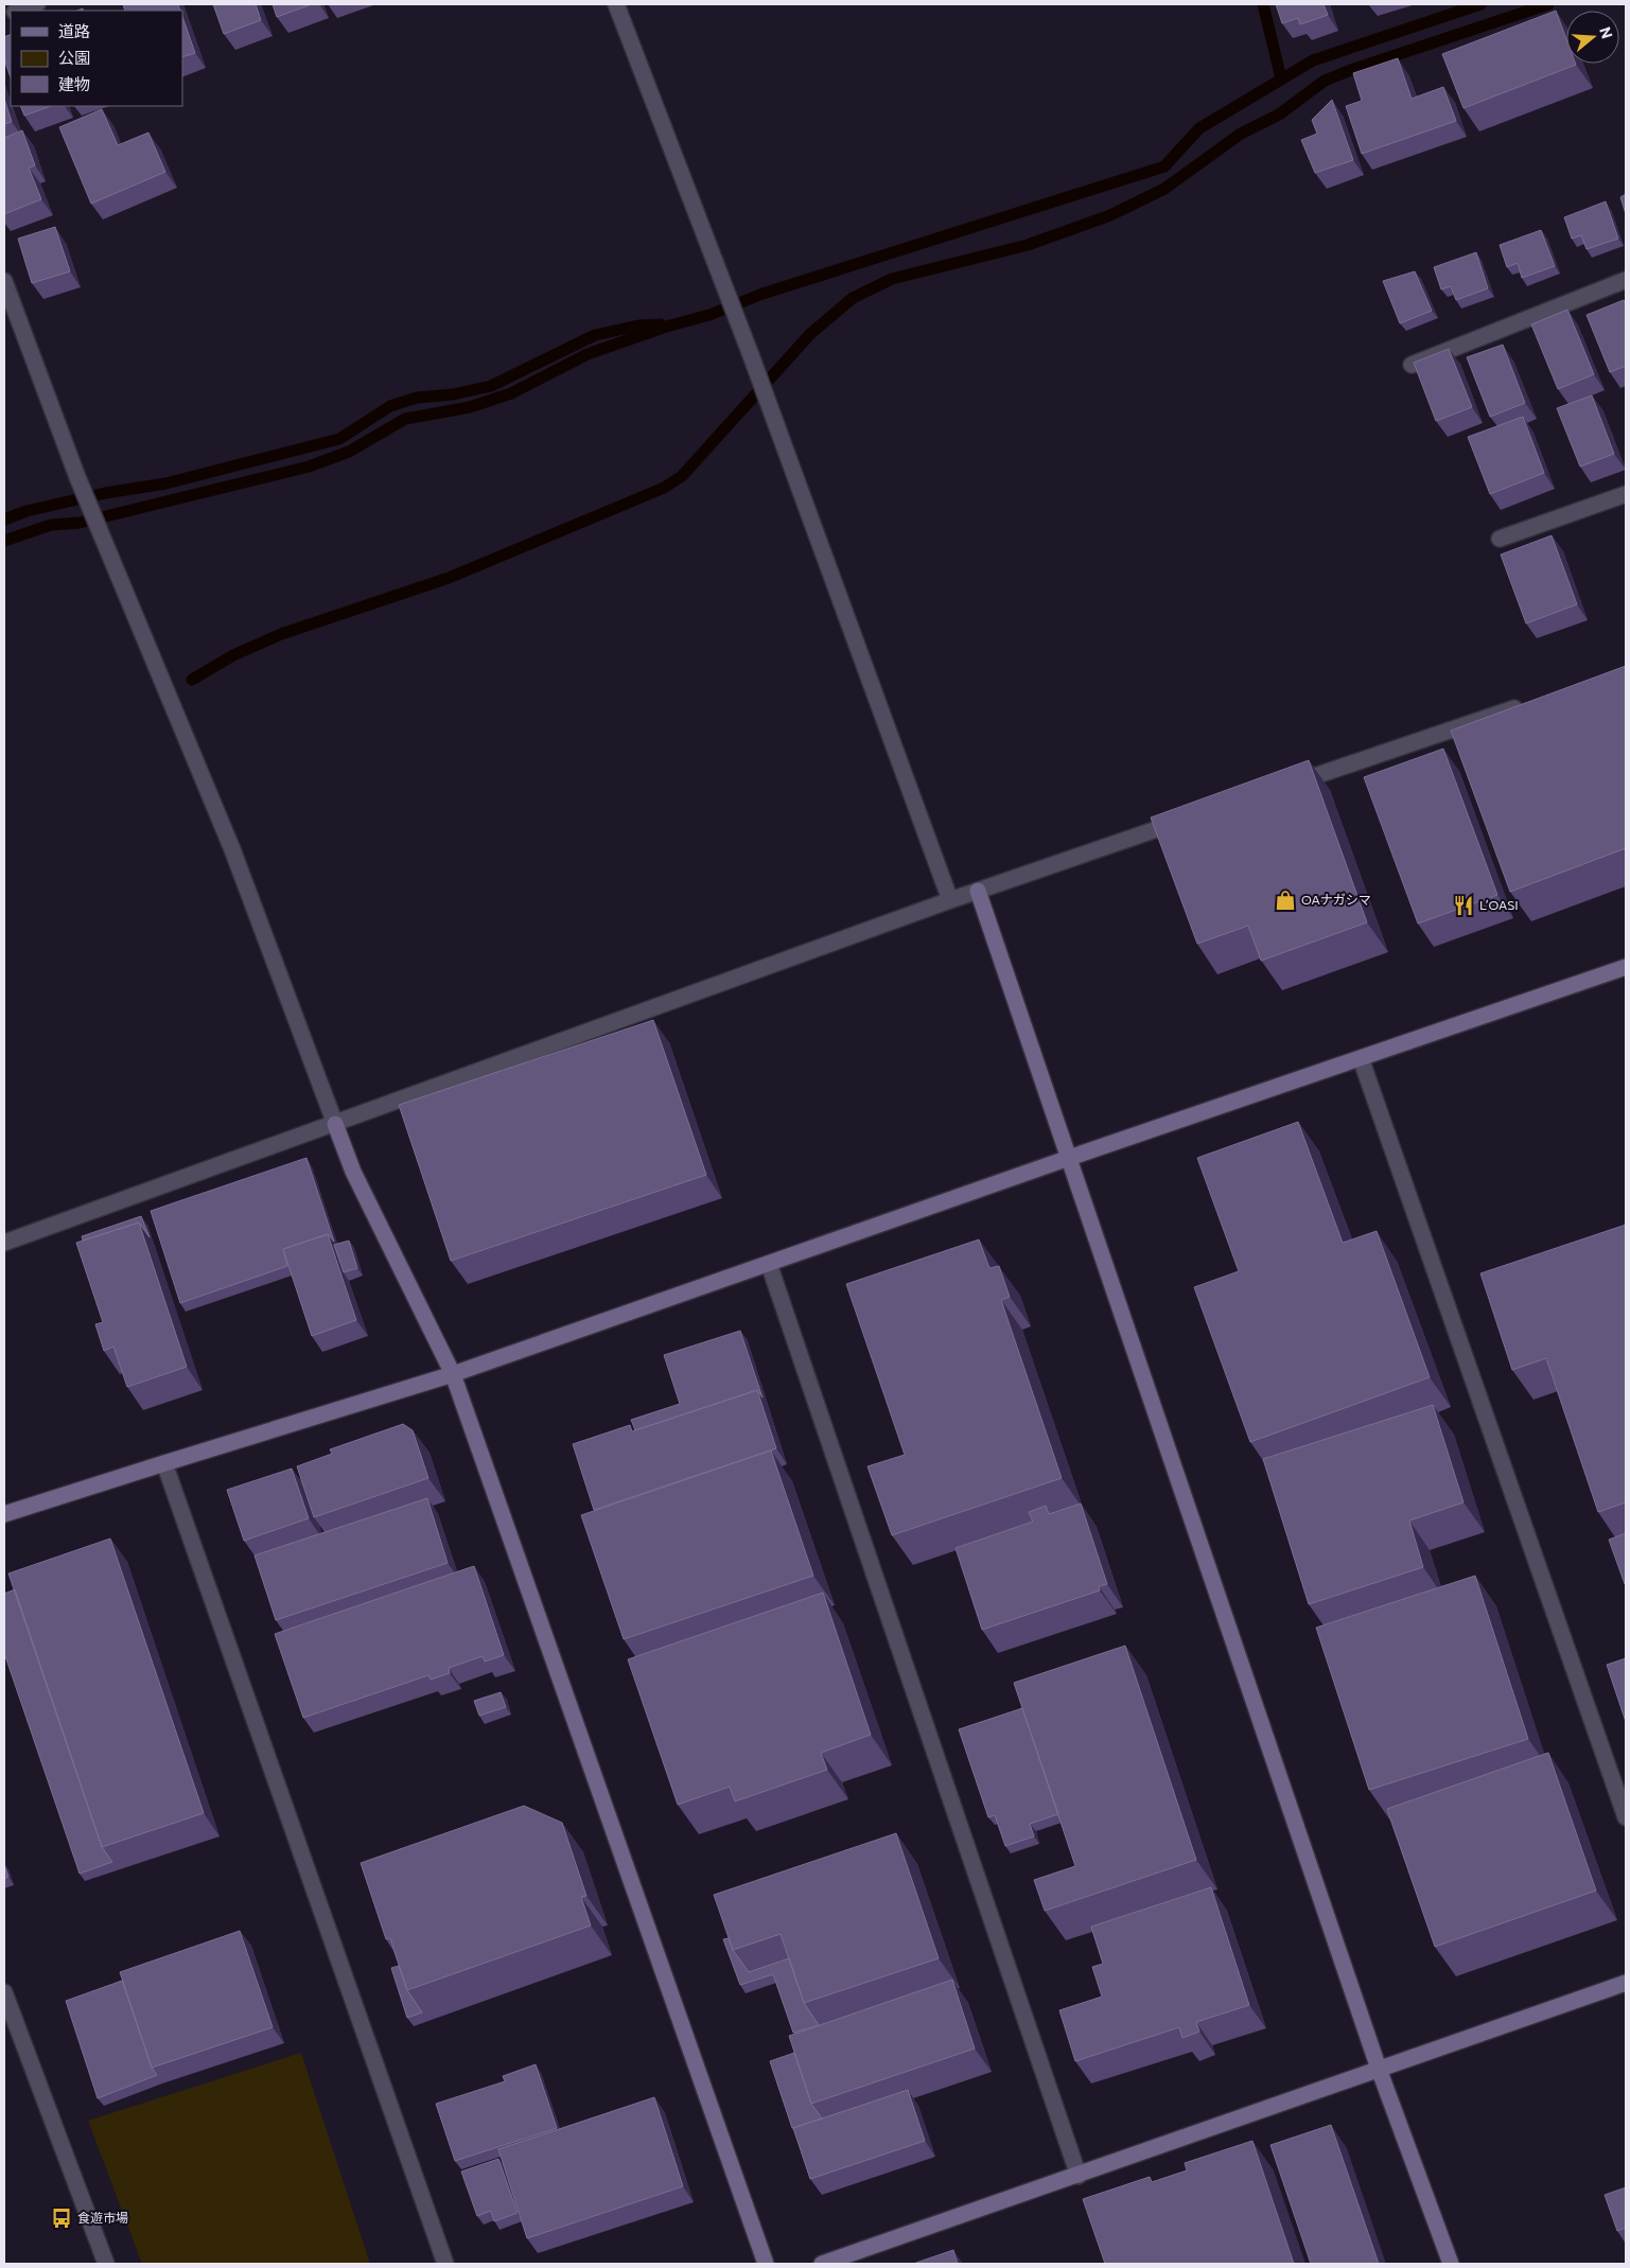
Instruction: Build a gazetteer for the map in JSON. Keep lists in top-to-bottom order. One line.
{"places":{"shop":["OAナガシマ"],"restaurant":["L’OASI"],"bus stop":["食遊市場"]},"legend":["道路","公園","建物"],"north":"right"}
